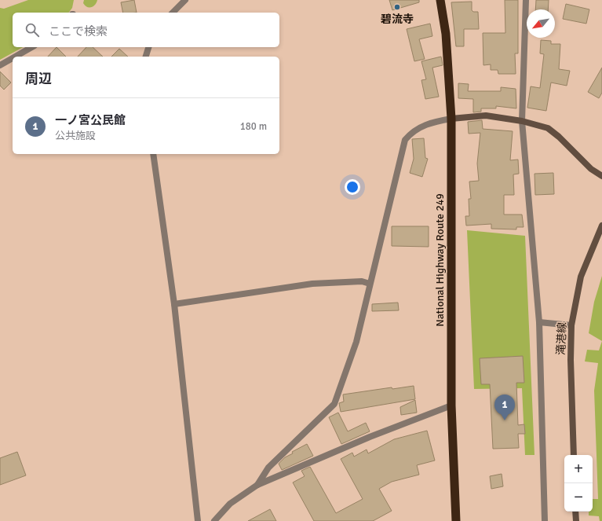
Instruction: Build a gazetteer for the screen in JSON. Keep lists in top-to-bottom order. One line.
{"streets":{"highway":["National Highway Route 249"],"main road":["滝港線"]},"places":["碧流寺"],"north":"bottom left","page":{"search":"ここで検索","heading":"周辺","list":[{"mark":"1","name":"一ノ宮公民館","note":"公共施設","value":"180 m"}],"pins":"1","map_buttons":["+","−"]}}
